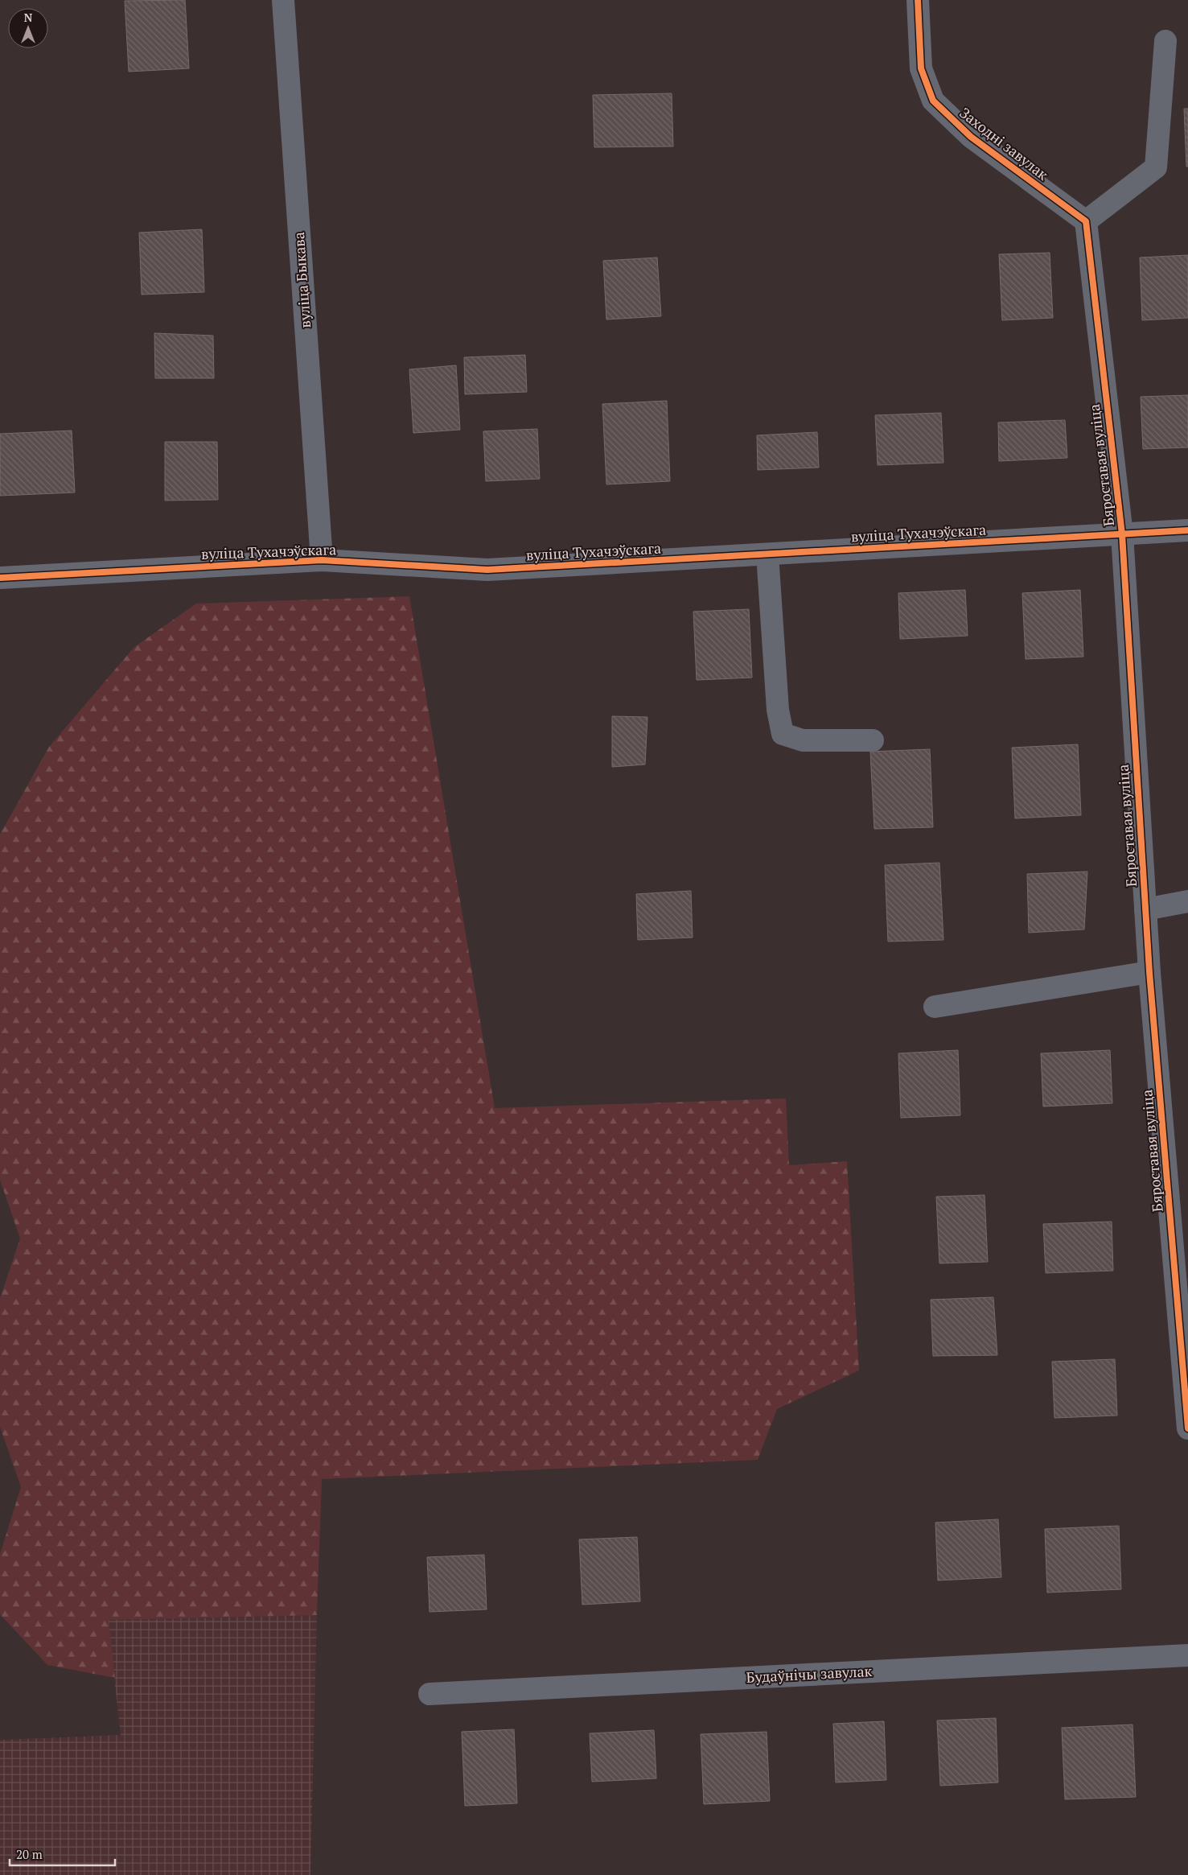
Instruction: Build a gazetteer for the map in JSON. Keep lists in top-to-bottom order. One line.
{"streets":{"street":["Заходні завулак","вуліца Быкава","Бяроставая вуліца","вуліца Тухачэўскага","Будаўнічы завулак"]},"crossings":[["Заходні завулак","Бяроставая вуліца"],["вуліца Быкава","вуліца Тухачэўскага"],["Бяроставая вуліца","вуліца Тухачэўскага"]],"scale_bar":"20 m","north":"top"}
